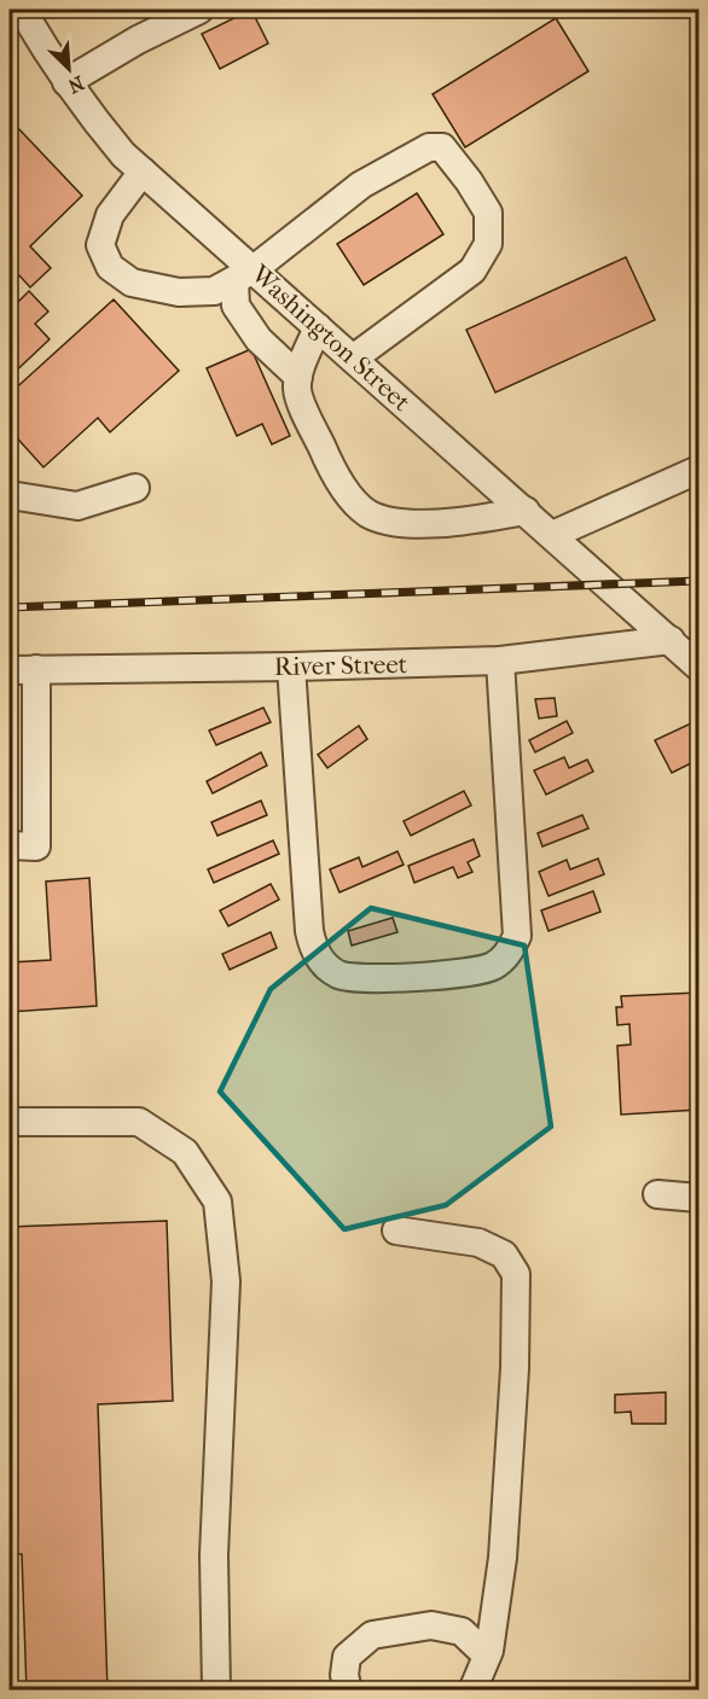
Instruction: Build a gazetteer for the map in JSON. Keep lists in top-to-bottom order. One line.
{"streets":{"street":["Washington Street","River Street"]},"crossings":[["Washington Street","River Street"]],"north":"bottom right"}
